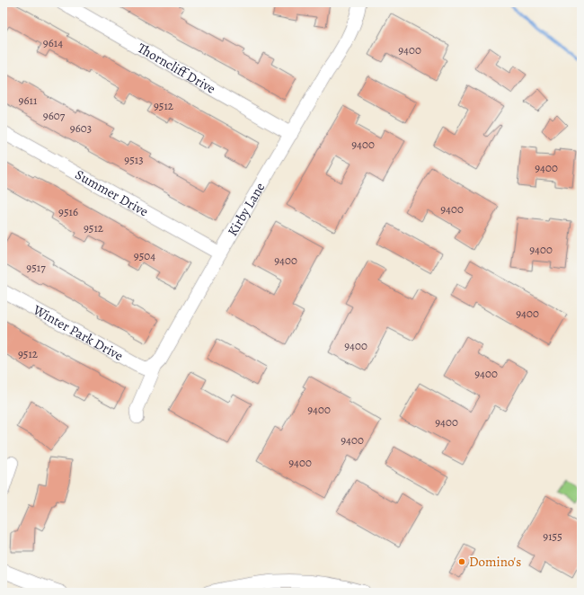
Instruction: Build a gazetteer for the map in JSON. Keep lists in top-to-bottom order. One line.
{"streets":{"street":["Thorncliff Drive","Summer Drive","Kirby Lane","Winter Park Drive"]},"crossings":[["Thorncliff Drive","Kirby Lane"],["Summer Drive","Kirby Lane"],["Kirby Lane","Winter Park Drive"]],"places":["Domino's"],"house_numbers":["9614","9400","9611","9512","9607","9603","9400","9513","9400","9400","9516","9512","9400","9504","9400","9517","9400","9400","9512","9400","9400","9400","9400","9400","9155"]}
